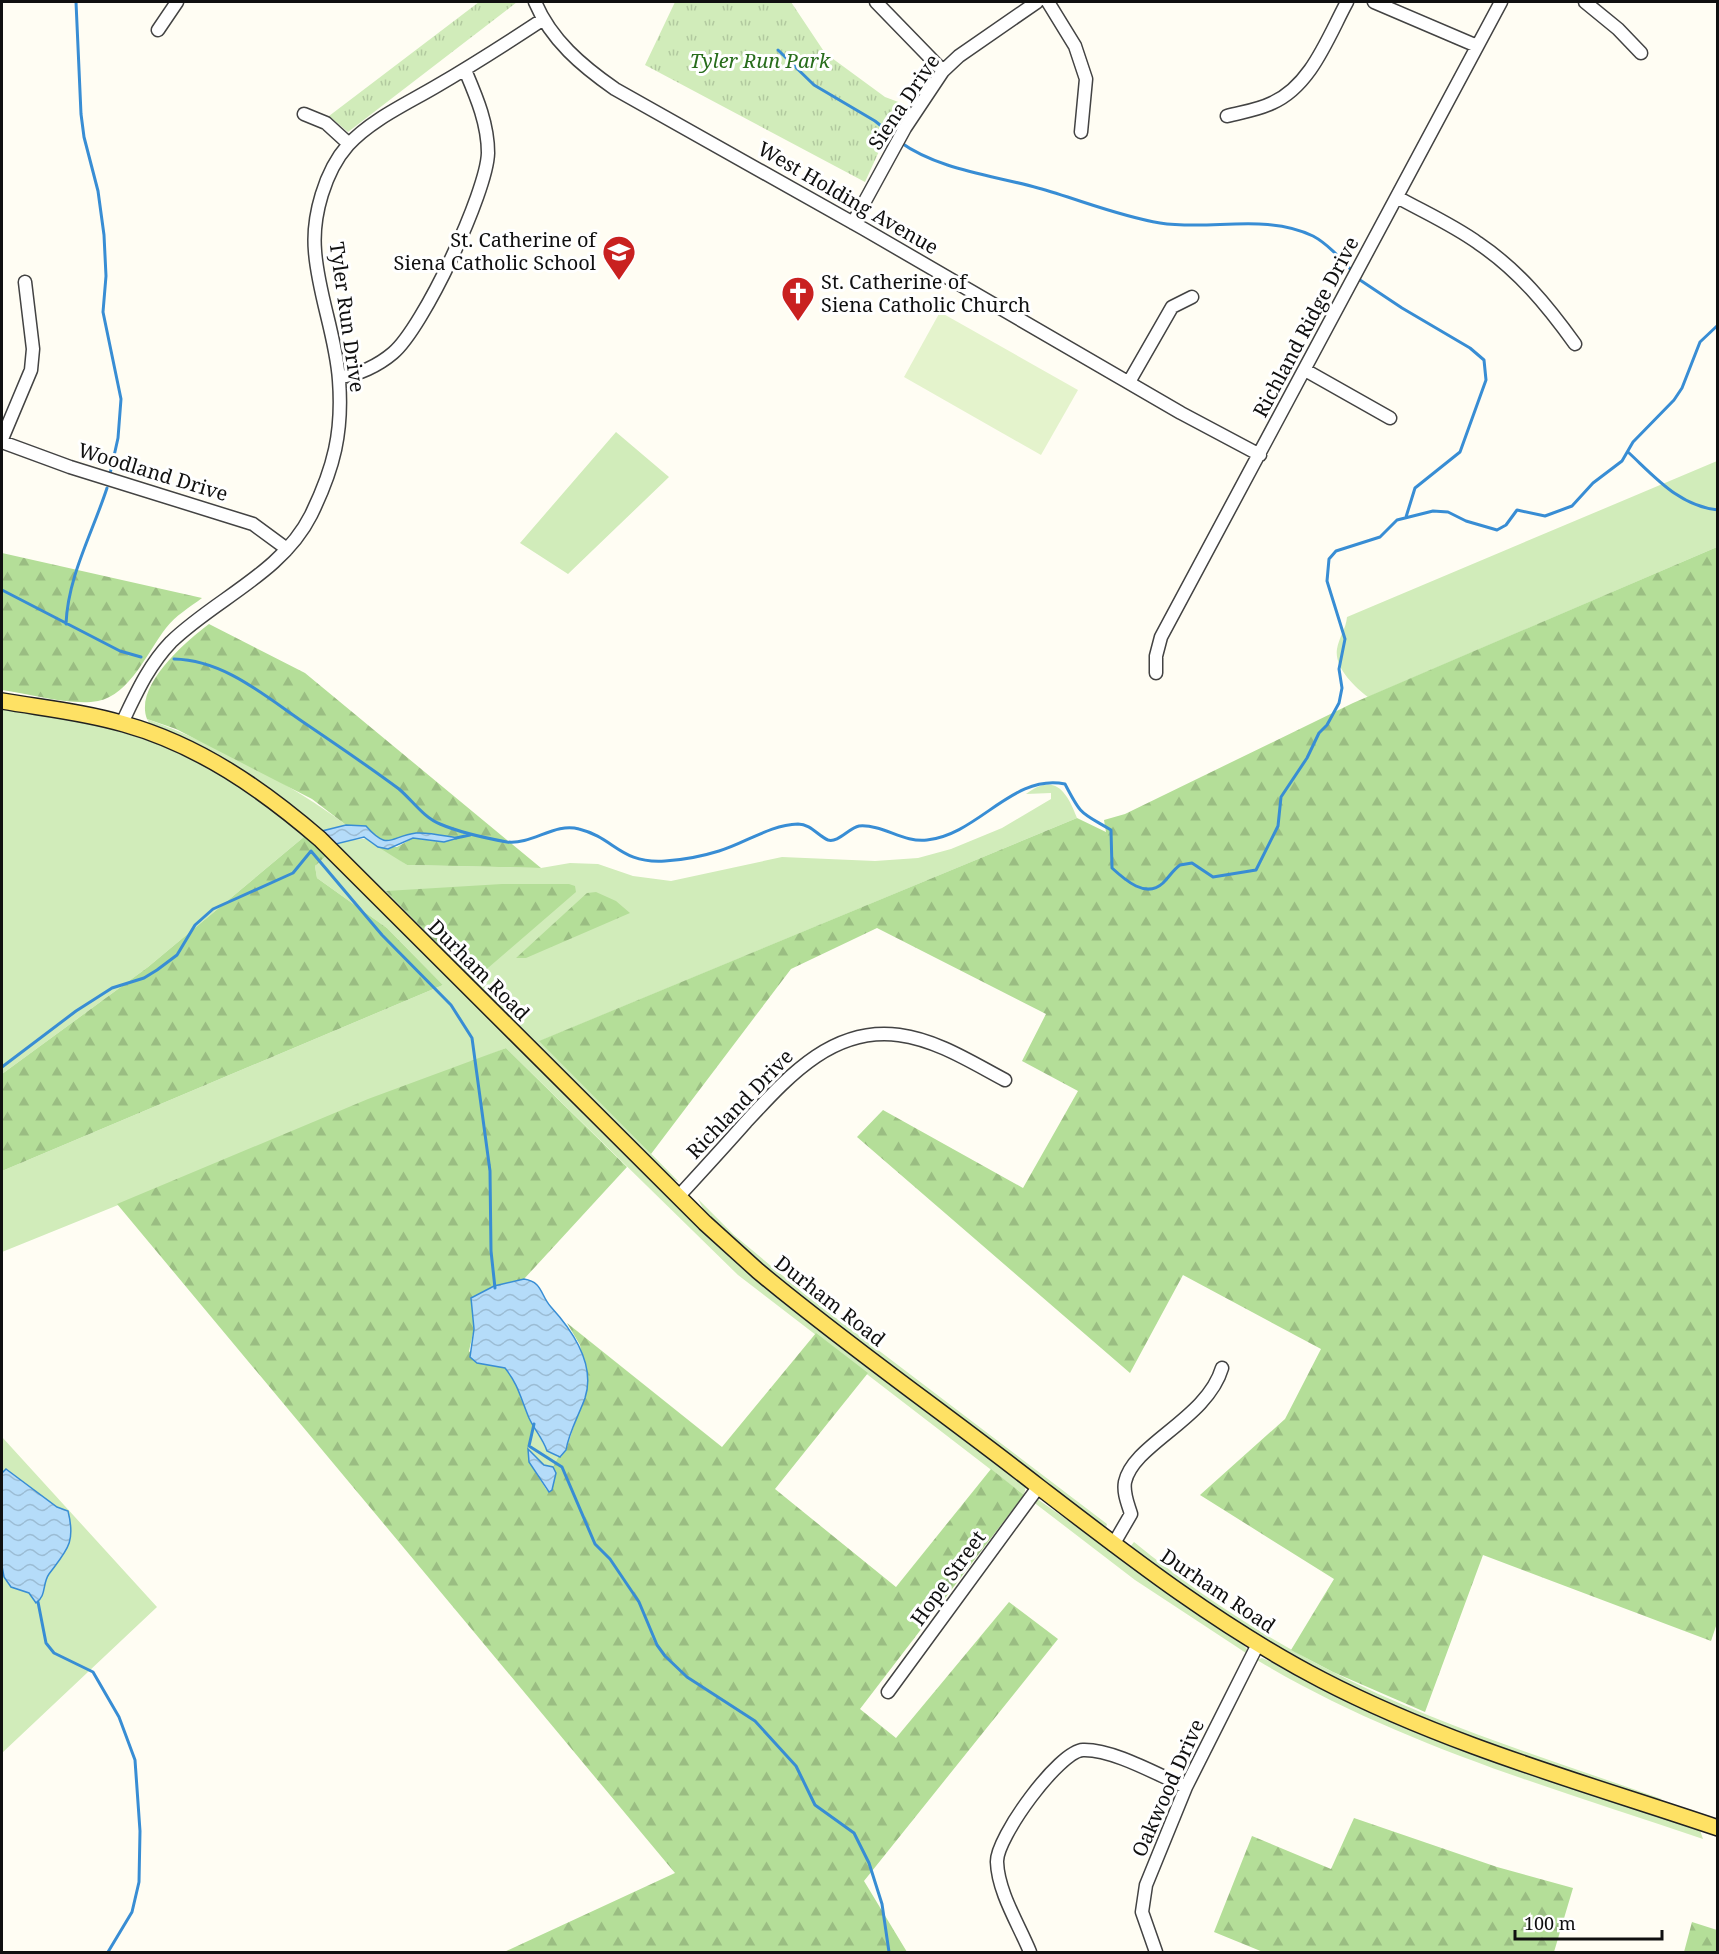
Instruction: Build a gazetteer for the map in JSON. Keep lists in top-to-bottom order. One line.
{"streets":{"main road":["Durham Road"],"street":["Siena Drive","West Holding Avenue","Tyler Run Drive","Richland Ridge Drive","Woodland Drive","Richland Drive","Hope Street","Oakwood Drive"]},"crossings":[["Siena Drive","West Holding Avenue"],["West Holding Avenue","Tyler Run Drive"],["West Holding Avenue","Richland Ridge Drive"],["Tyler Run Drive","Woodland Drive"],["Tyler Run Drive","Durham Road"],["Durham Road","Richland Drive"],["Durham Road","Hope Street"],["Durham Road","Oakwood Drive"]],"parks":["Tyler Run Park"],"places":{"school or university":["St. Catherine of Siena Catholic School"],"church":["St. Catherine of Siena Catholic Church"]},"scale_bar":"100 m"}
